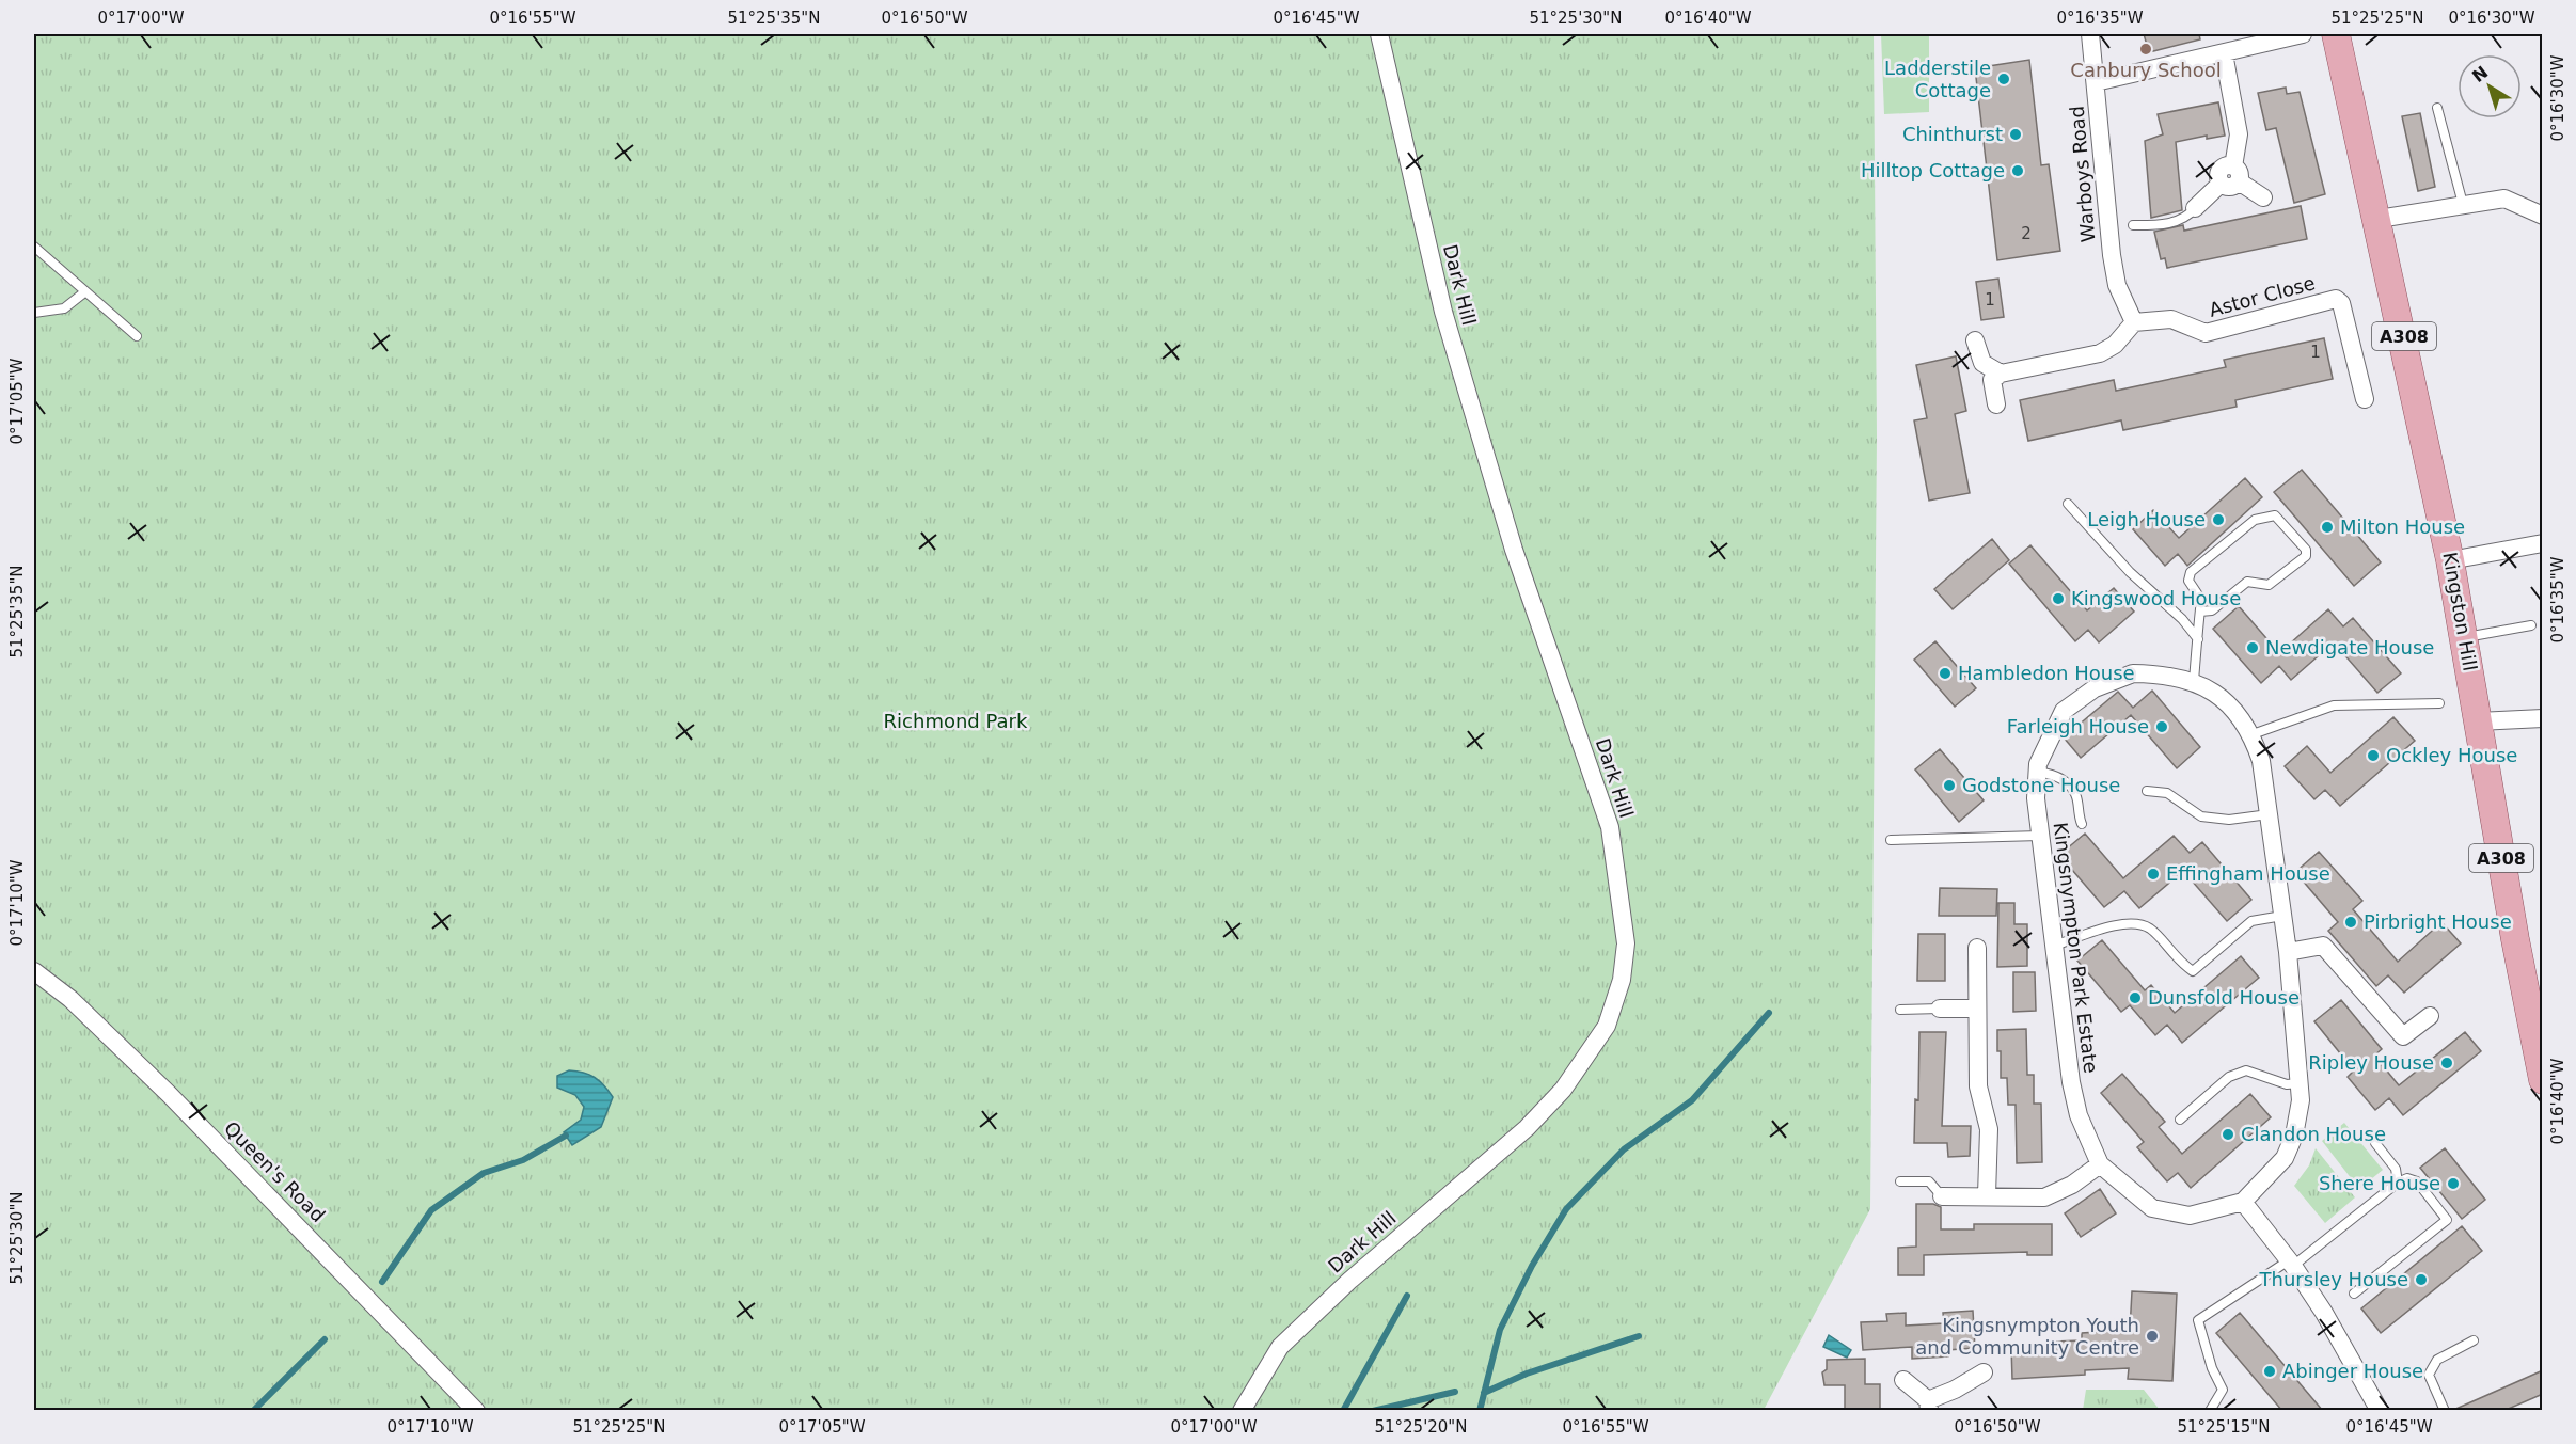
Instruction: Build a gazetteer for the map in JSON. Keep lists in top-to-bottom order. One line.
{"streets":{"main road":["A308","Kingston Hill"],"street":["Warboys Road","Dark Hill","Astor Close","Kingsnympton Park Estate","Queen's Road"]},"crossings":[["Warboys Road","Astor Close"]],"parks":["Richmond Park"],"places":["Canbury School","Ladderstile Cottage","Chinthurst","Hilltop Cottage","Leigh House","Milton House","Kingswood House","Newdigate House","Hambledon House","Farleigh House","Ockley House","Godstone House","Effingham House","Pirbright House","Dunsfold House","Ripley House","Clandon House","Shere House","Thursley House","Kingsnympton Youth and Community Centre","Abinger House"],"house_numbers":["2","1","1"],"north":"top left","coordinates":["0°17'00\"W","0°16'55\"W","51°25'35\"N","0°16'50\"W","0°16'45\"W","51°25'30\"N","0°16'40\"W","0°16'35\"W","51°25'25\"N","0°16'30\"W","0°17'05\"W","0°17'10\"W","51°25'20\"N","51°25'15\"N"]}
